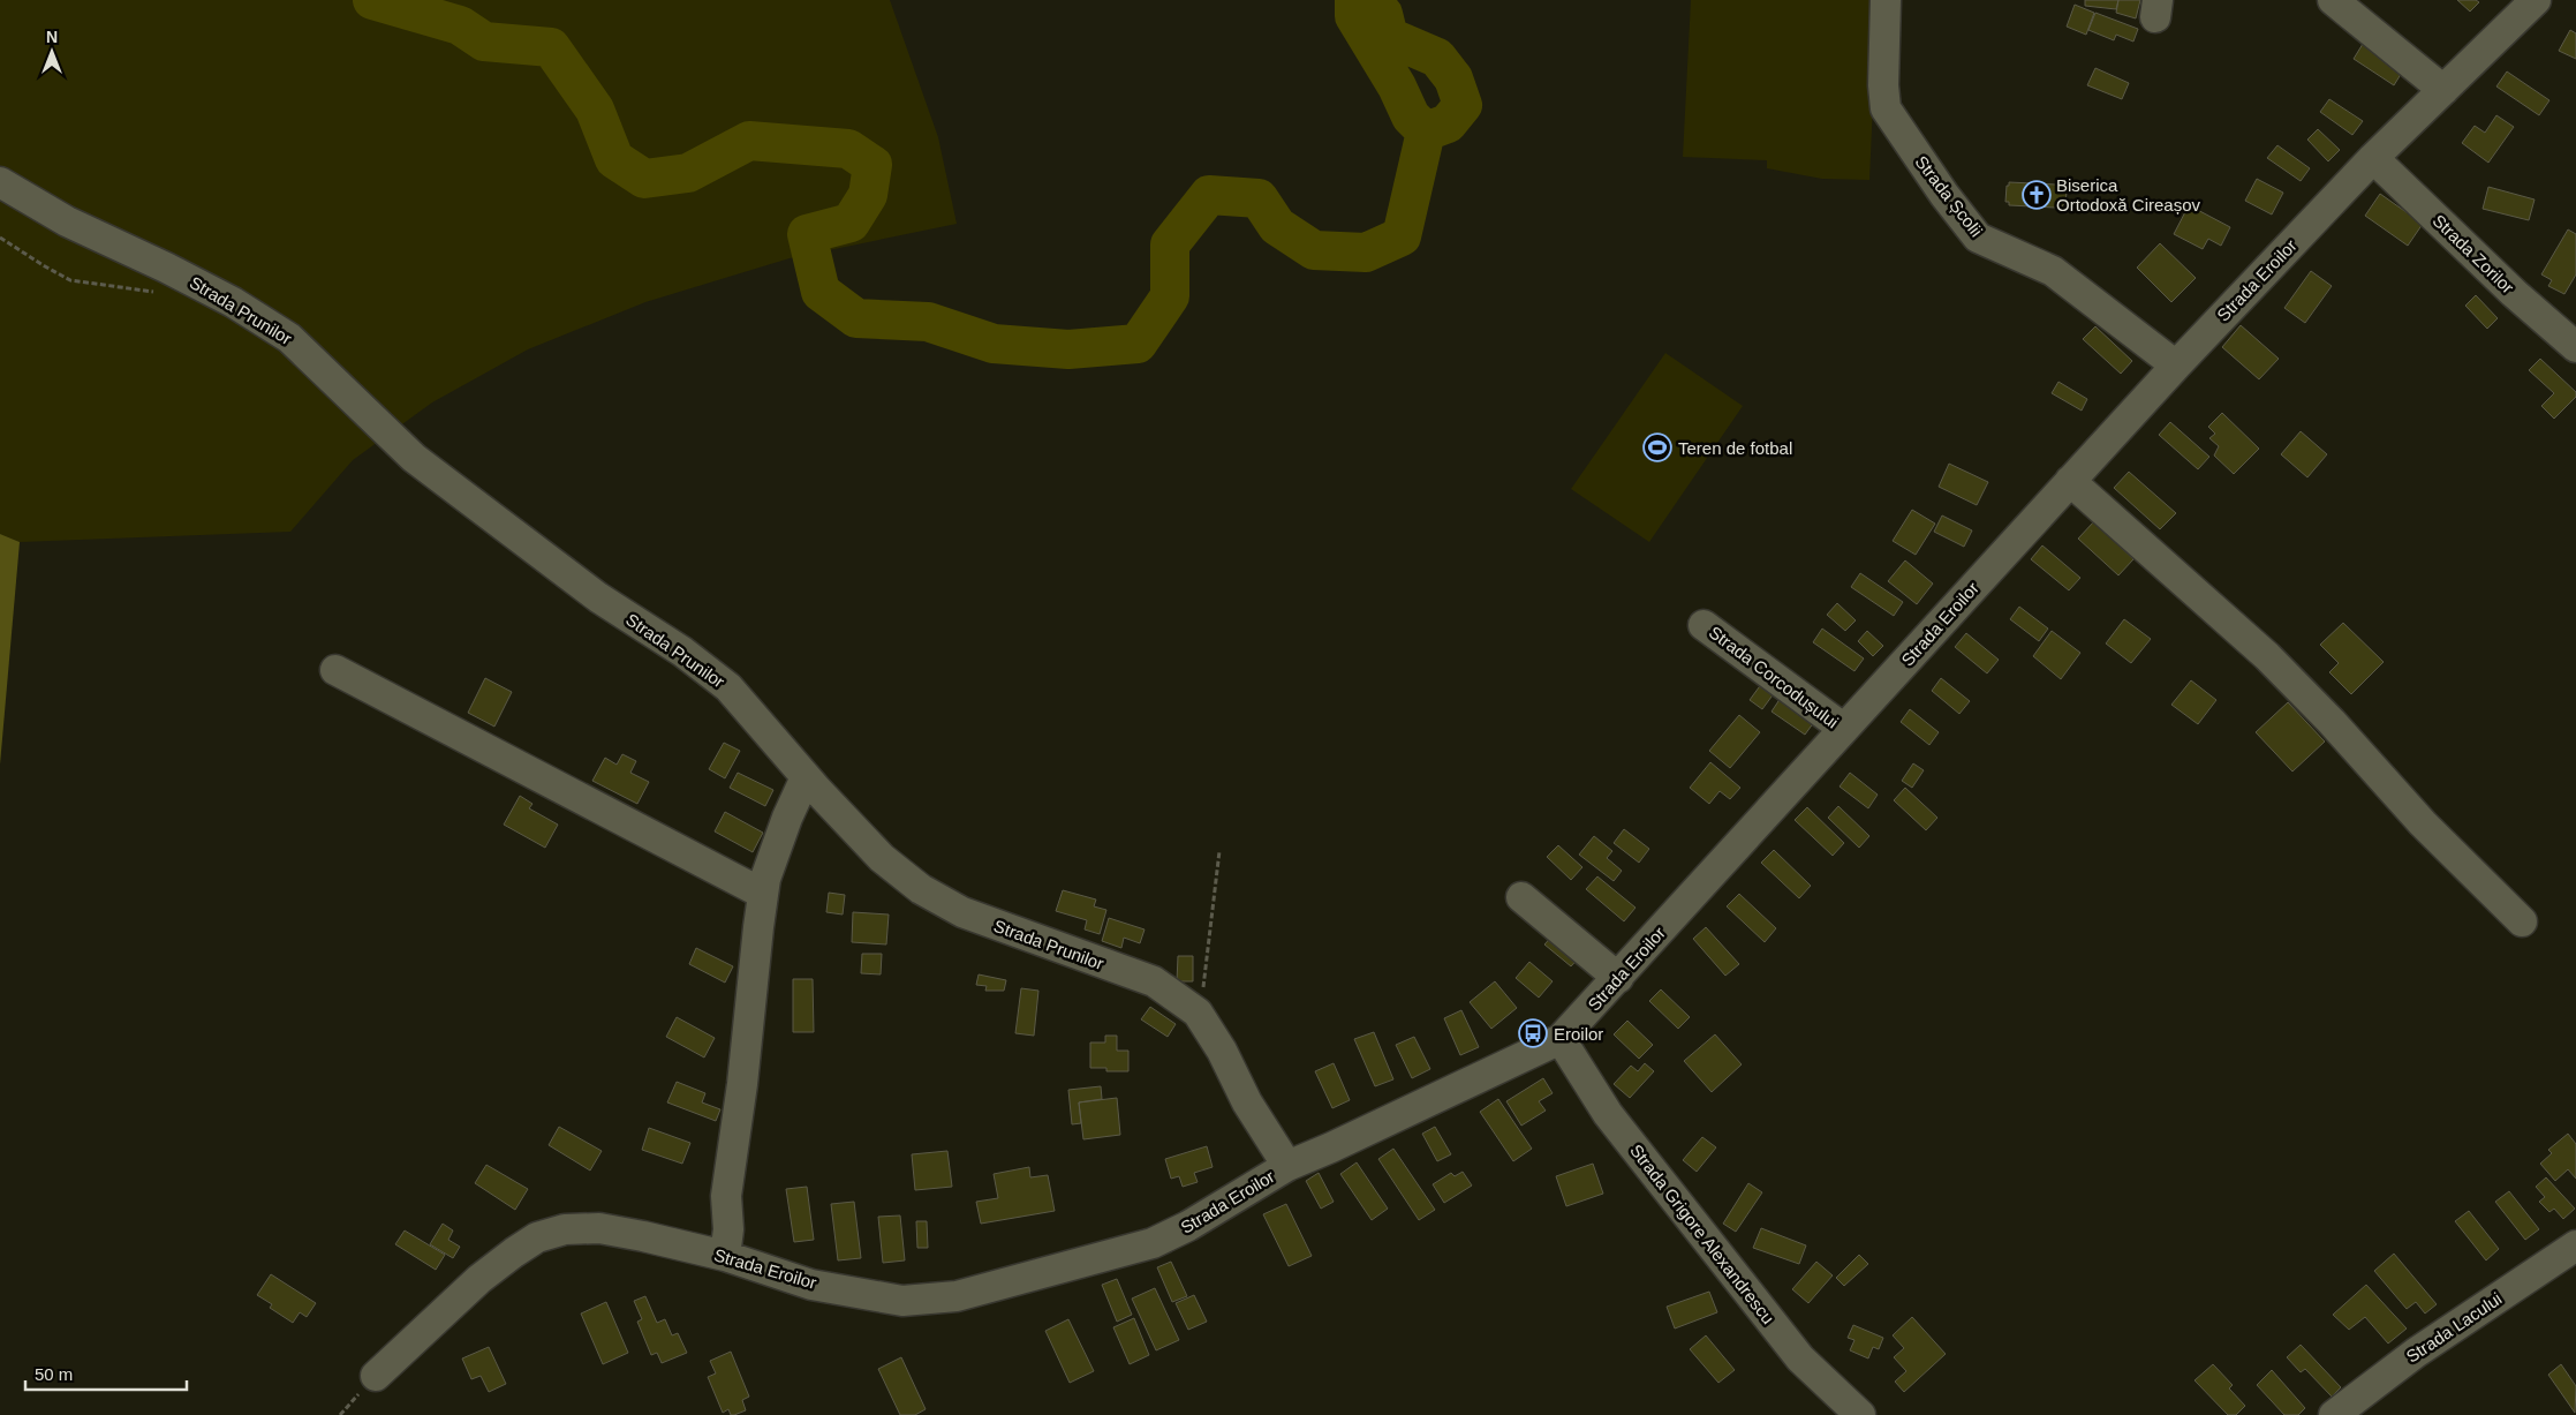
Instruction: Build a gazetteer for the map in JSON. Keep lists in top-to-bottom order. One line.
{"streets":{"street":["Strada Școlii","Strada Zorilor","Strada Eroilor","Strada Prunilor","Strada Corcodușului","Strada Grigore Alexandrescu","Strada Lacului"]},"crossings":[["Strada Școlii","Strada Eroilor"],["Strada Zorilor","Strada Eroilor"],["Strada Eroilor","Strada Prunilor"],["Strada Eroilor","Strada Corcodușului"],["Strada Eroilor","Strada Grigore Alexandrescu"]],"places":{"church":["Biserica Ortodoxă Cireașov"],"sports":["Teren de fotbal"],"bus stop":["Eroilor"]},"scale_bar":"50 m","north":"top"}
